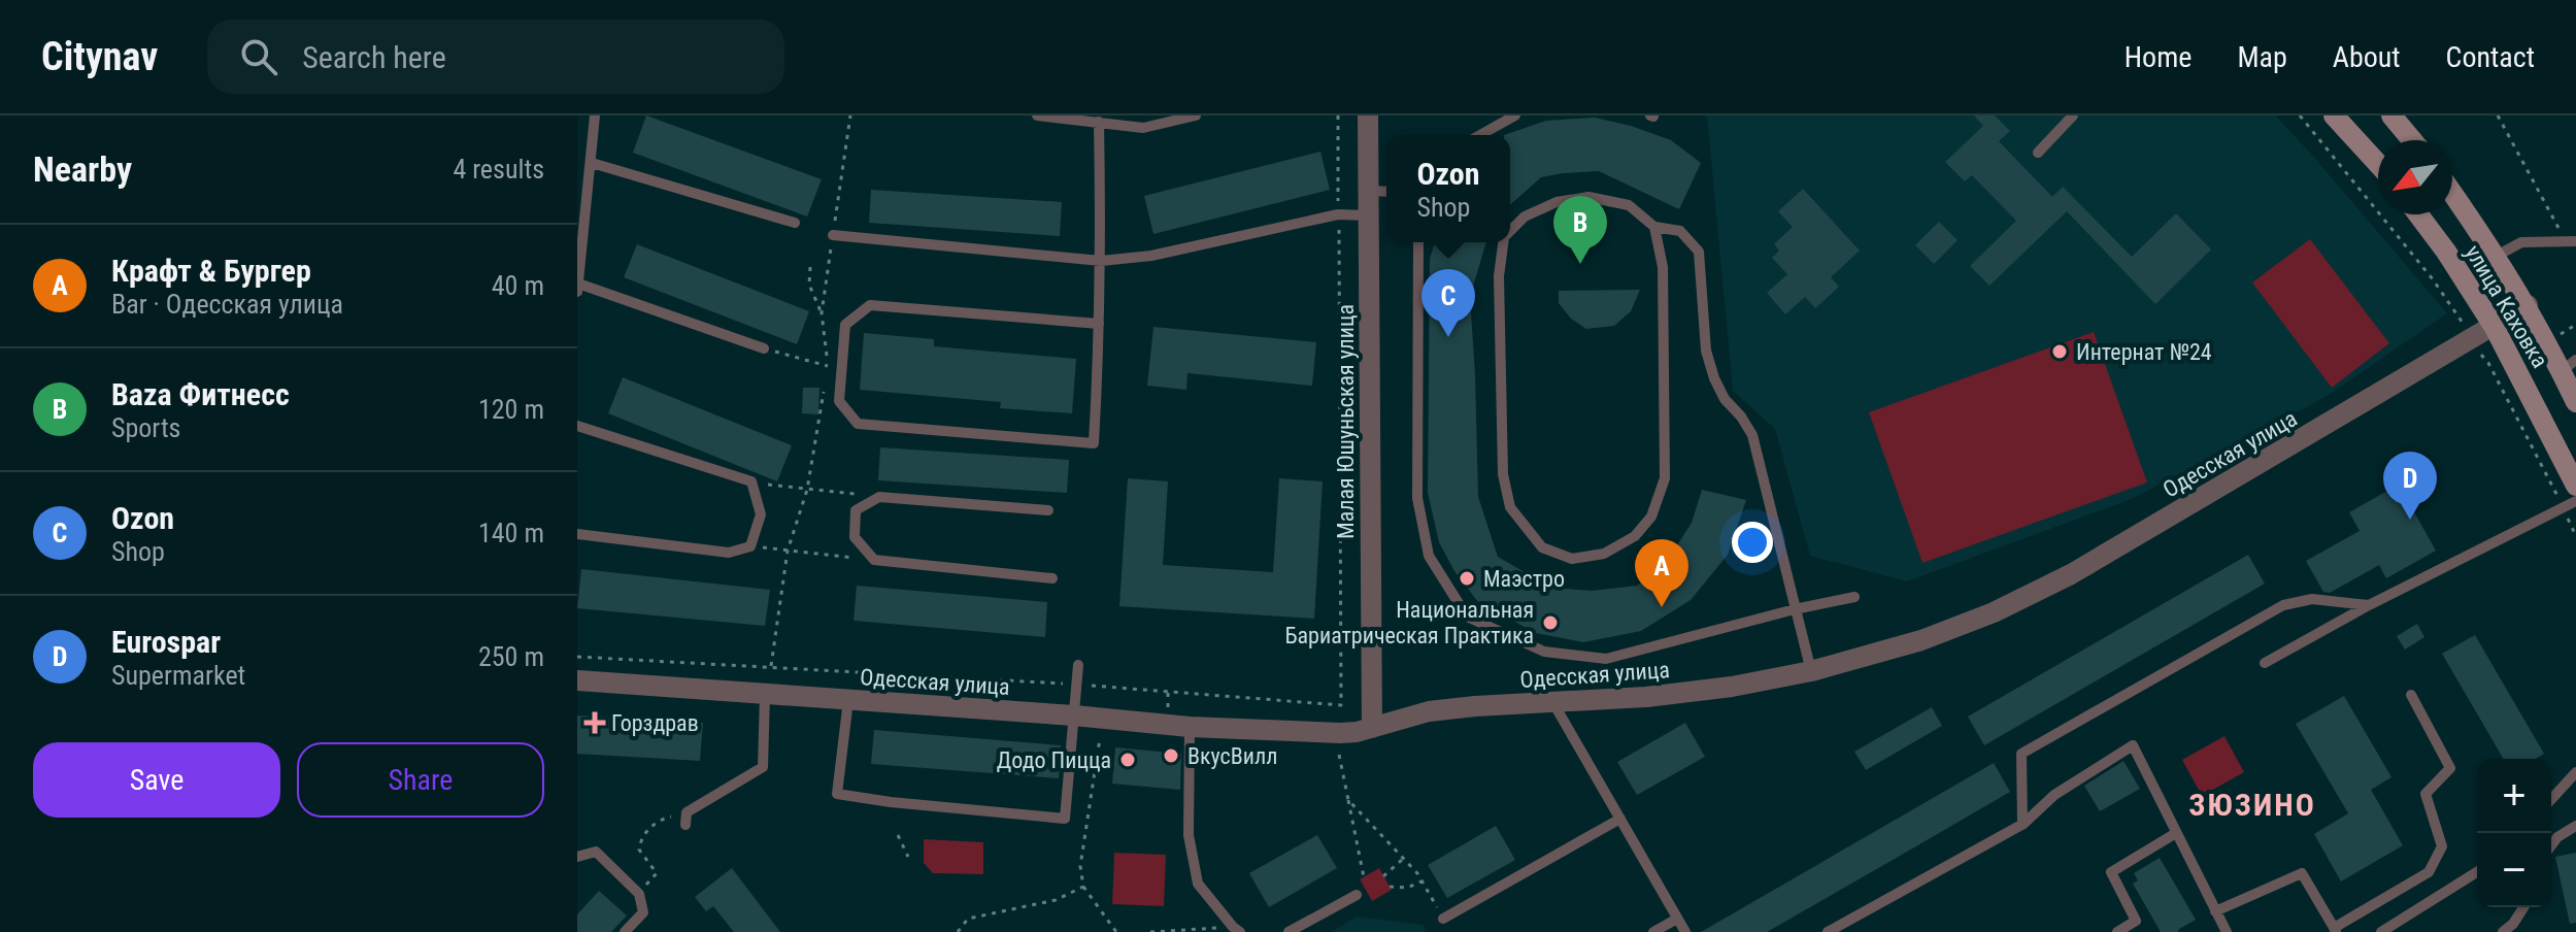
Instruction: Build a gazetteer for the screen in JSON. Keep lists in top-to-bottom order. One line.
{"streets":{"main road":["улица Каховка"],"street":["Малая Юшуньская улица","Одесская улица"]},"crossings":[["улица Каховка","Одесская улица"],["Малая Юшуньская улица","Одесская улица"]],"districts":["ЗЮЗИНО"],"places":{"other":["Интернат №24","Маэстро","Национальная Бариатрическая Практика","ВкусВилл","Додо Пицца"],"health":["Горздрав"]},"north":"bottom left","page":{"header":"Citynav","search":"Search here","nav":["Home","Map","About","Contact"],"heading":["Nearby","4 results"],"popup":["Ozon","Shop"],"pins":["B","C","D","A"],"list":[{"mark":"A","name":"Крафт & Бургер","note":"Bar · Одесская улица","value":"40 m"},{"mark":"B","name":"Baza Фитнесс","note":"Sports","value":"120 m"},{"mark":"C","name":"Ozon","note":"Shop","value":"140 m"},{"mark":"D","name":"Eurospar","note":"Supermarket","value":"250 m"}],"buttons":["Save","Share"],"map_buttons":["+","−"]}}
